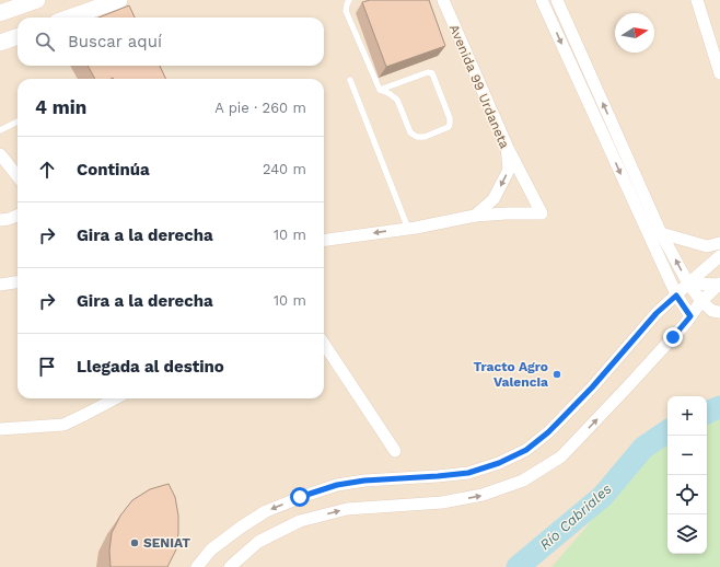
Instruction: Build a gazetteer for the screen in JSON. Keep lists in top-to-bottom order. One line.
{"streets":{"street":["Avenida 99 Urdaneta"]},"water":["Río Cabriales"],"places":["Tracto Agro Valencia","SENIAT"],"north":"right","page":{"search":"Buscar aquí","heading":["4 min","A pie · 260 m"],"list":[["Continúa","240 m"],["Gira a la derecha","10 m"],["Gira a la derecha","10 m"],"Llegada al destino"],"map_buttons":["+","−"]}}
